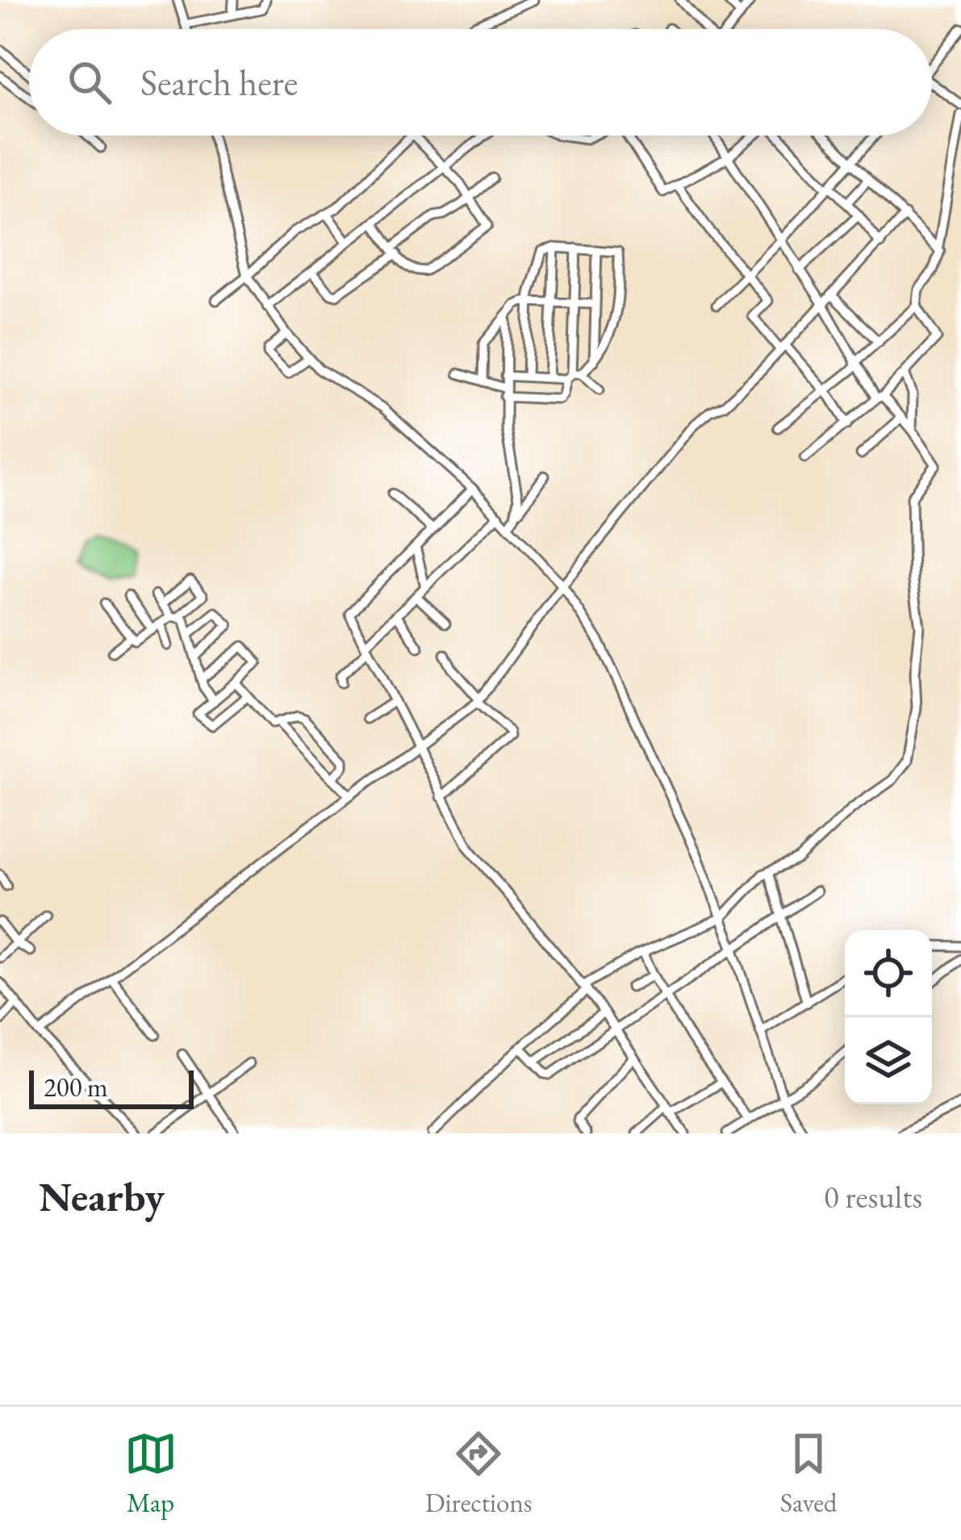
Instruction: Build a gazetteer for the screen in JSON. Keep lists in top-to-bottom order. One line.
{"scale_bar":"200 m","page":{"search":"Search here","scale":"200 m","heading":["Nearby","0 results"],"nav":["Map","Directions","Saved"]}}
